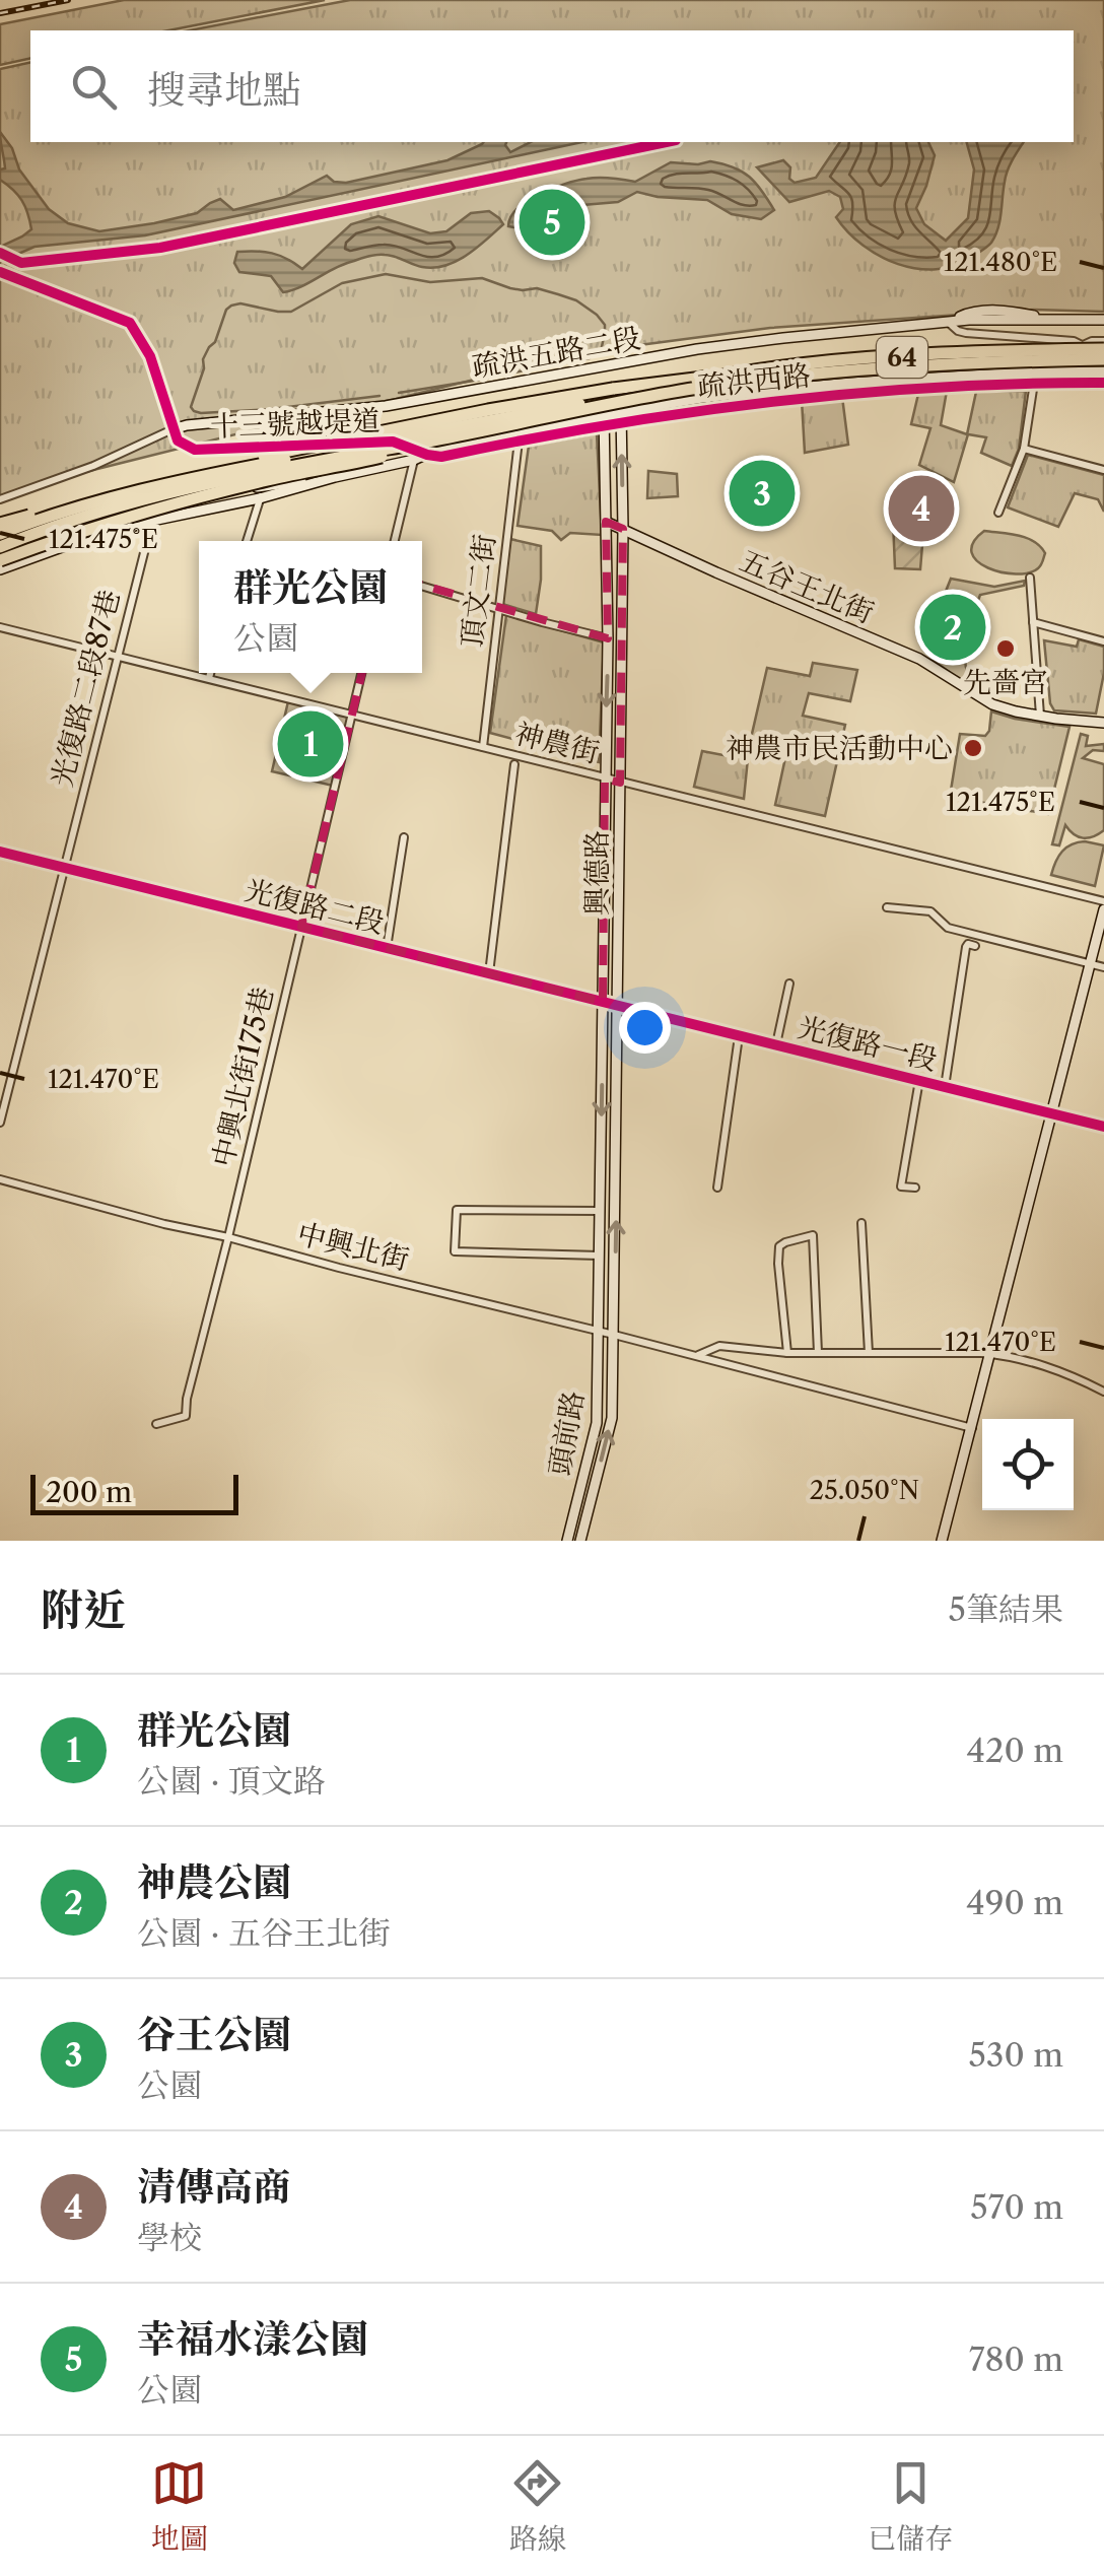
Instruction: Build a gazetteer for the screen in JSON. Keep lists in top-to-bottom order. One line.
{"streets":{"highway":["64"],"street":["疏洪五路二段","疏洪西路","十三號越堤道","五谷王北街","頂文二街","光復路二段87巷","神農街","興德路","光復路二段","光復路一段","中興北街175巷","中興北街","頭前路"]},"crossings":[["疏洪五路二段","十三號越堤道"],["64","疏洪西路"],["疏洪西路","十三號越堤道"],["疏洪西路","頂文二街"],["疏洪西路","光復路二段87巷"],["疏洪西路","興德路"],["五谷王北街","興德路"],["頂文二街","神農街"],["光復路二段87巷","神農街"],["光復路二段87巷","光復路二段"],["神農街","興德路"],["神農街","中興北街175巷"],["興德路","光復路二段"],["興德路","光復路一段"],["興德路","中興北街"],["興德路","頭前路"],["光復路二段","光復路一段"],["光復路二段","中興北街175巷"],["中興北街175巷","中興北街"],["中興北街","頭前路"]],"places":["先嗇宮","神農市民活動中心"],"scale_bar":"200 m","page":{"search":"搜尋地點","pins":["5","3","4","2","1"],"popup":["群光公園","公園"],"scale":"200 m","heading":["附近","5筆結果"],"list":[{"mark":"1","name":"群光公園","note":"公園 · 頂文路","value":"420 m"},{"mark":"2","name":"神農公園","note":"公園 · 五谷王北街","value":"490 m"},{"mark":"3","name":"谷王公園","note":"公園","value":"530 m"},{"mark":"4","name":"清傳高商","note":"學校","value":"570 m"},{"mark":"5","name":"幸福水漾公園","note":"公園","value":"780 m"}],"nav":["地圖","路線","已儲存"]},"coordinates":["121.480°E","121.475°E","121.470°E","25.050°N"]}
